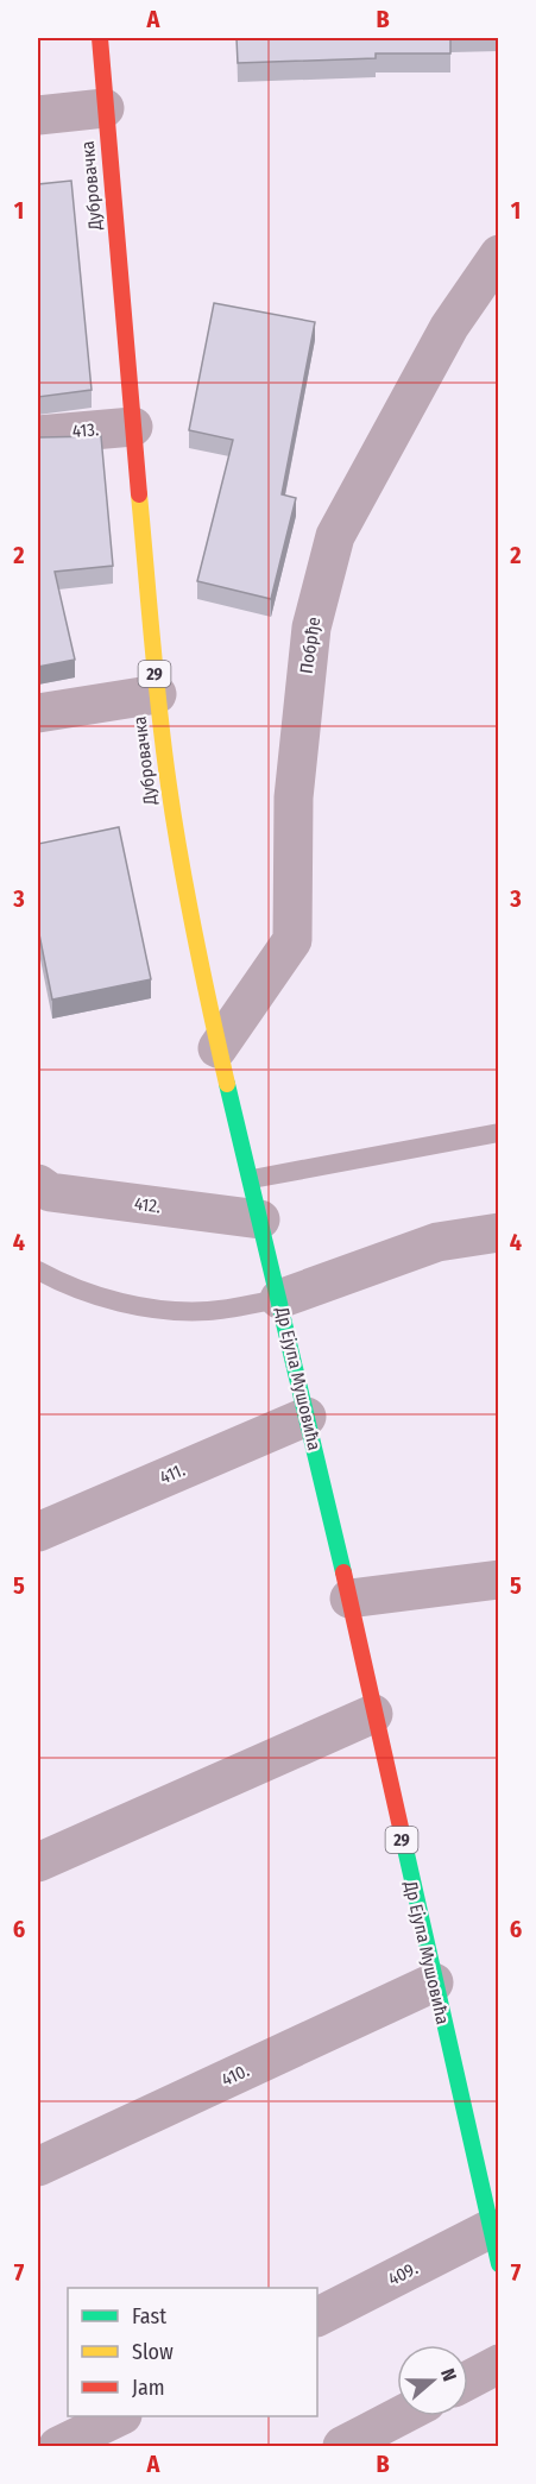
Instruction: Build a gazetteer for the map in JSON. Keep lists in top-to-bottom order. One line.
{"streets":{"main road":["Дубровачка","29","Др Ејупа Мушовића"],"street":["413.","Побрђе","412.","411.","410.","409."]},"crossings":[["Дубровачка","413."],["Дубровачка","Побрђе"],["Дубровачка","412."],["Дубровачка","Др Ејупа Мушовића"],["Др Ејупа Мушовића","411."],["Др Ејупа Мушовића","410."],["Др Ејупа Мушовића","409."]],"legend":["Fast","Slow","Jam"],"north":"right","grid":{"columns":["A","B"],"rows":["1","2","3","4","5","6","7"]}}
